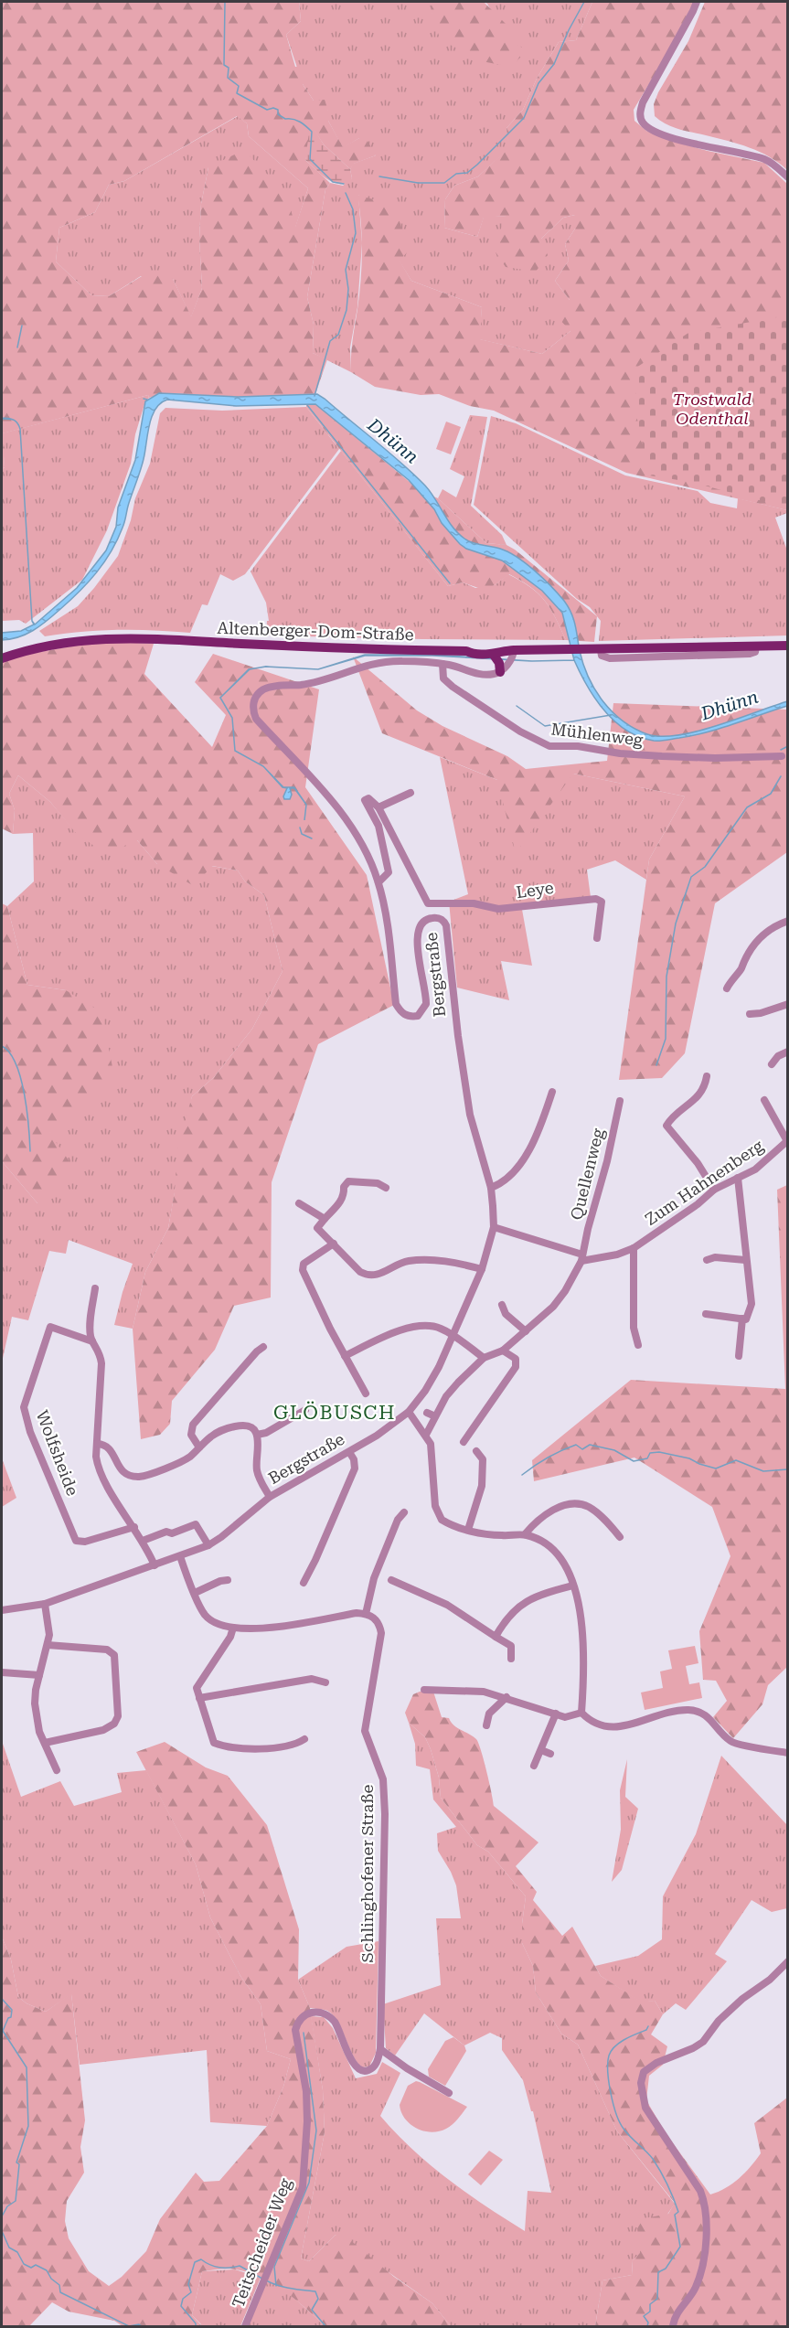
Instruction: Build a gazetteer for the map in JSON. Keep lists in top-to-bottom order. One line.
{"streets":{"main road":["Altenberger-Dom-Straße"],"street":["Mühlenweg","Leye","Bergstraße","Quellenweg","Zum Hahnenberg","Wolfsheide","Schlinghofener Straße","Teitscheider Weg"]},"crossings":[["Mühlenweg","Bergstraße"],["Quellenweg","Zum Hahnenberg"],["Schlinghofener Straße","Teitscheider Weg"]],"districts":["GLÖBUSCH"],"water":["Dhünn"],"parks":["Trostwald Odenthal"]}
